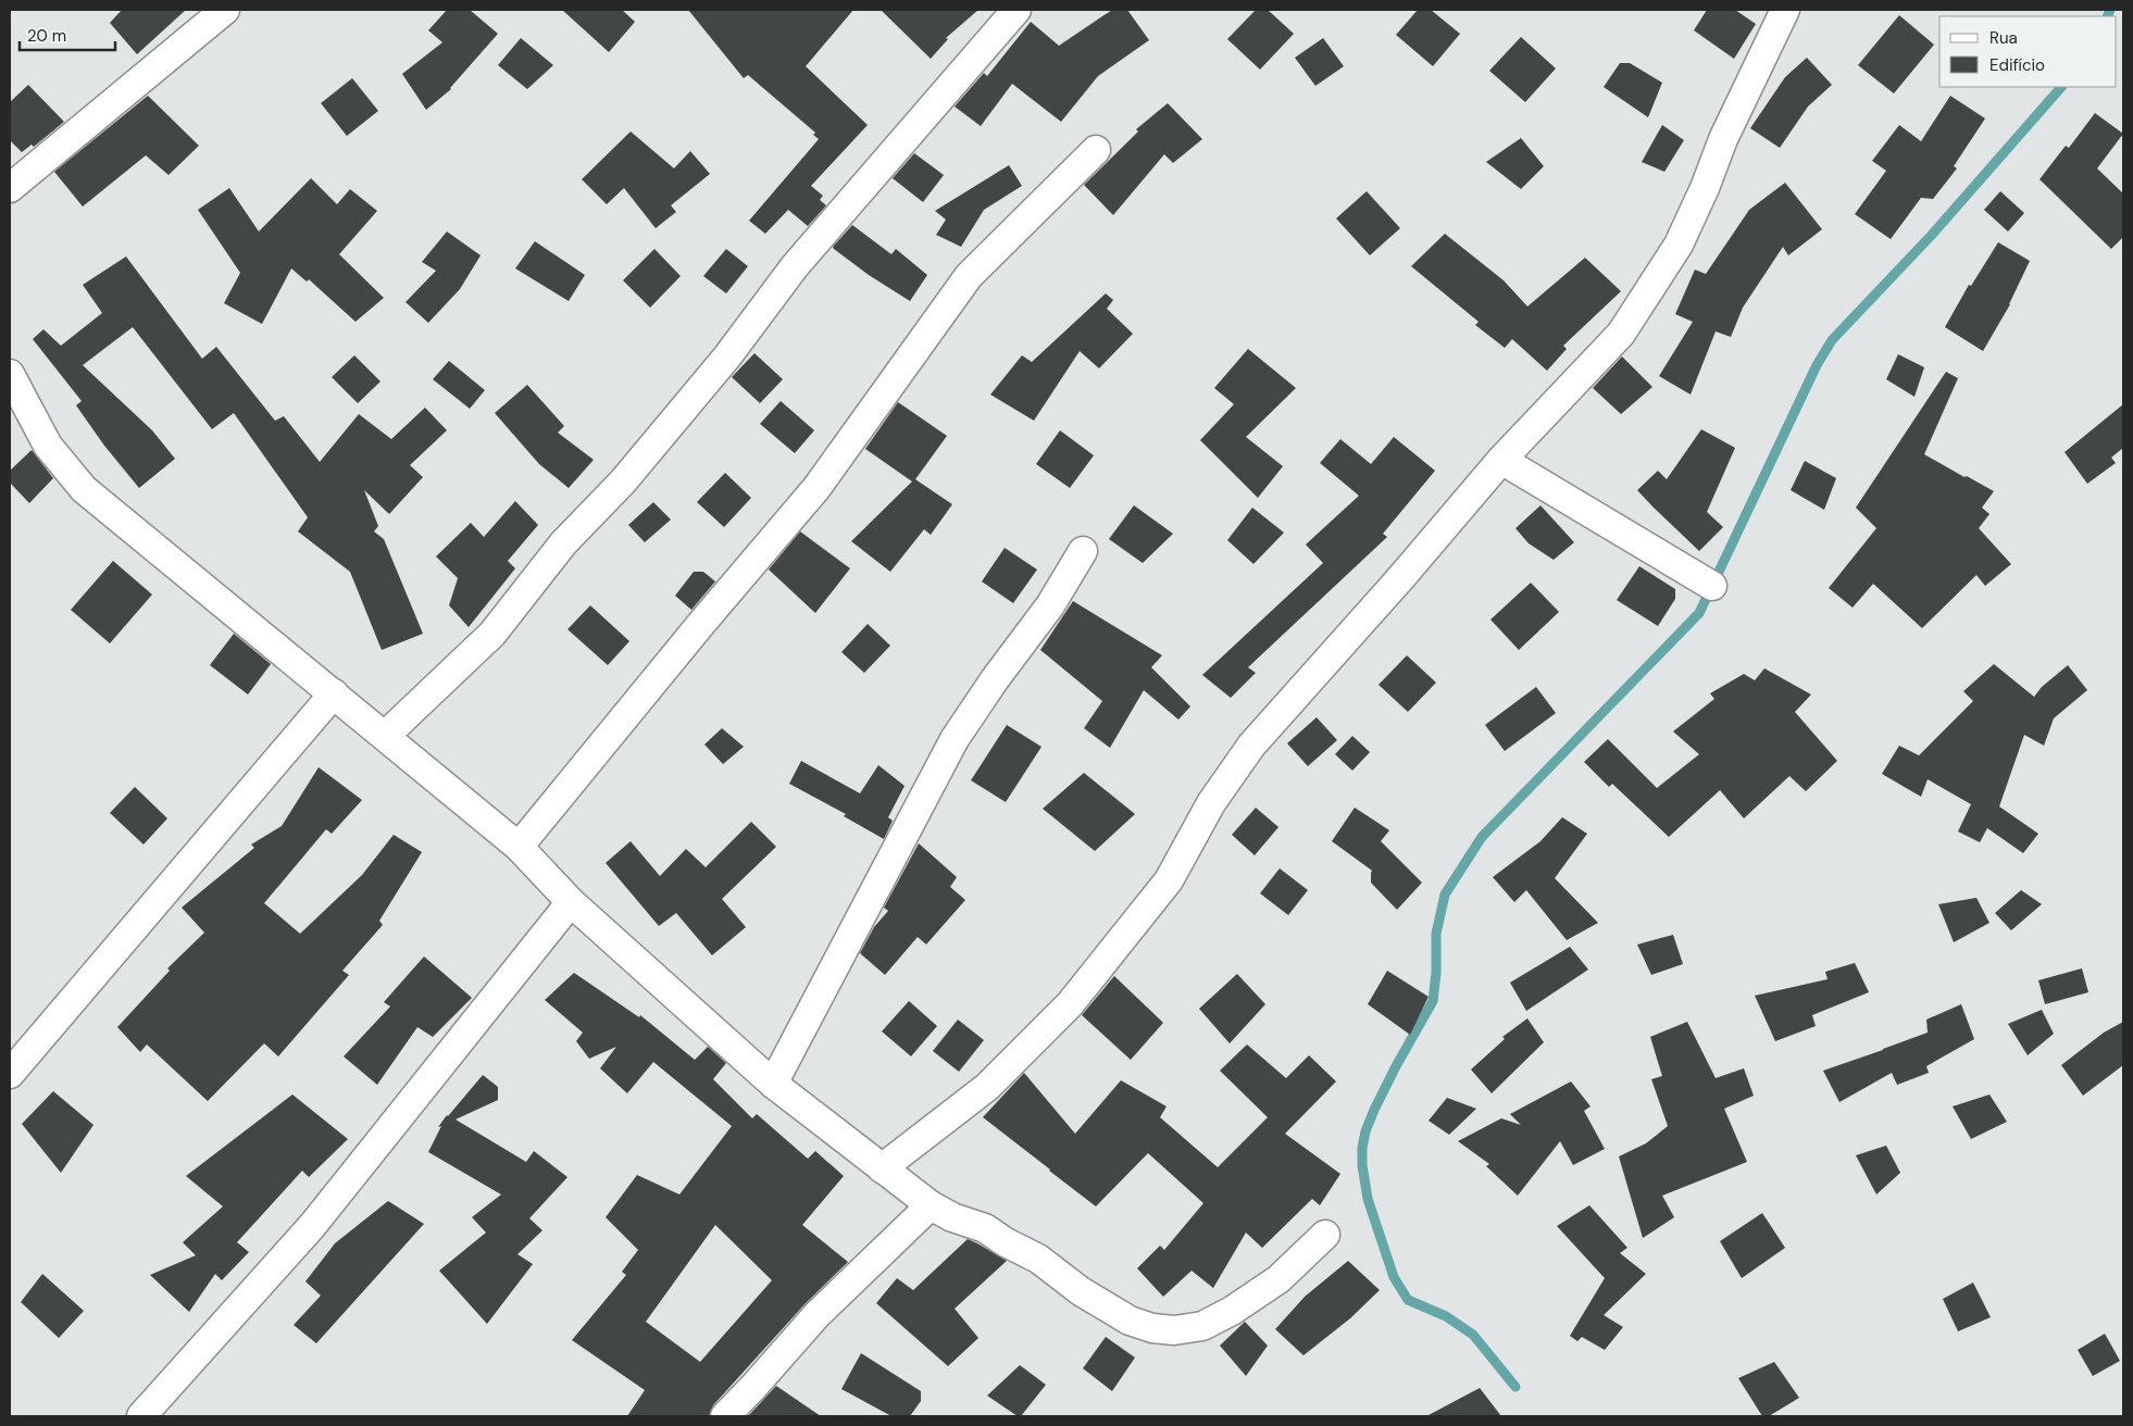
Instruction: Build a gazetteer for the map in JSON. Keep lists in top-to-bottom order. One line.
{"legend":["Rua","Edifício"],"scale_bar":"20 m"}
